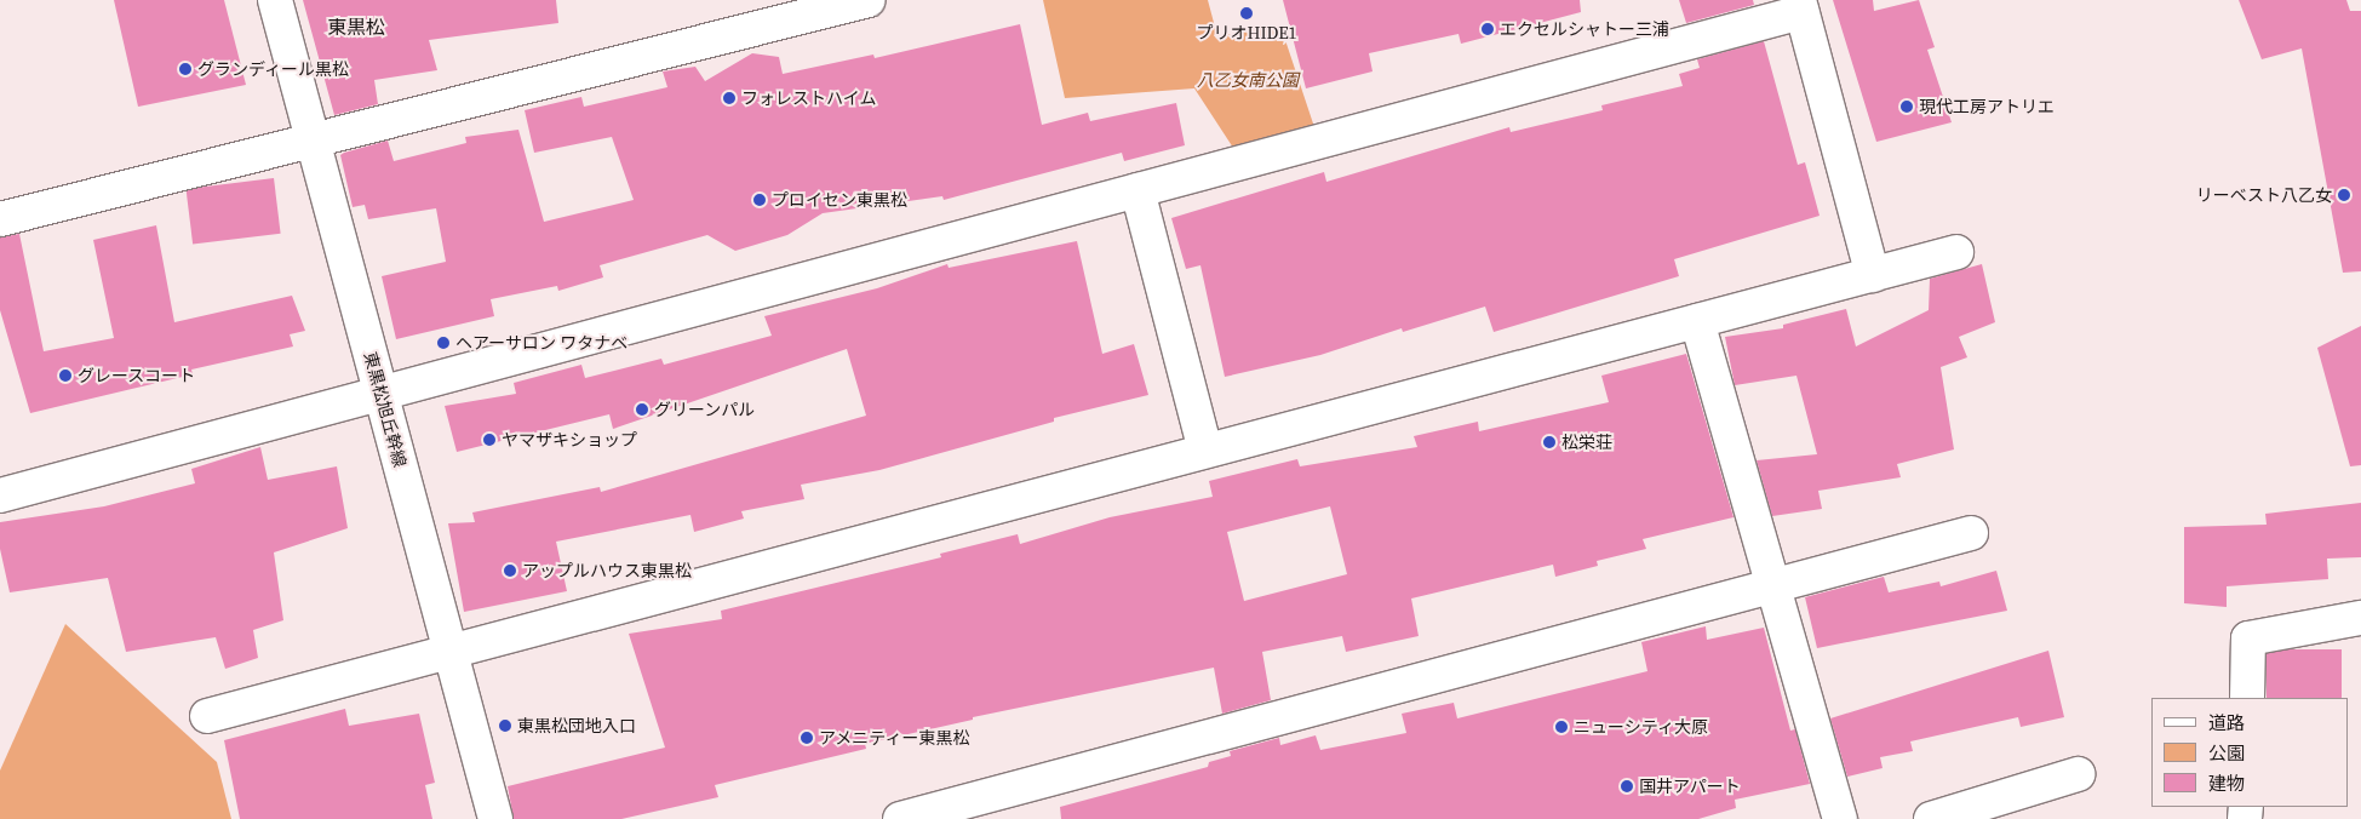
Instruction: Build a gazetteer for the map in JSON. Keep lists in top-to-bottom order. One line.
{"streets":{"street":["東黒松旭丘幹線"]},"districts":["東黒松"],"parks":["八乙女南公園"],"places":["プリオHIDE1","エクセルシャトー三浦","グランディール黒松","フォレストハイム","現代工房アトリエ","リーベスト八乙女","プロイセン東黒松","ヘアーサロン ワタナベ","グレースコート","グリーンパル","ヤマザキショップ","松栄荘","アップルハウス東黒松","東黒松団地入口","ニューシティ大原","アメニティー東黒松","国井アパート"],"legend":["道路","公園","建物"]}
